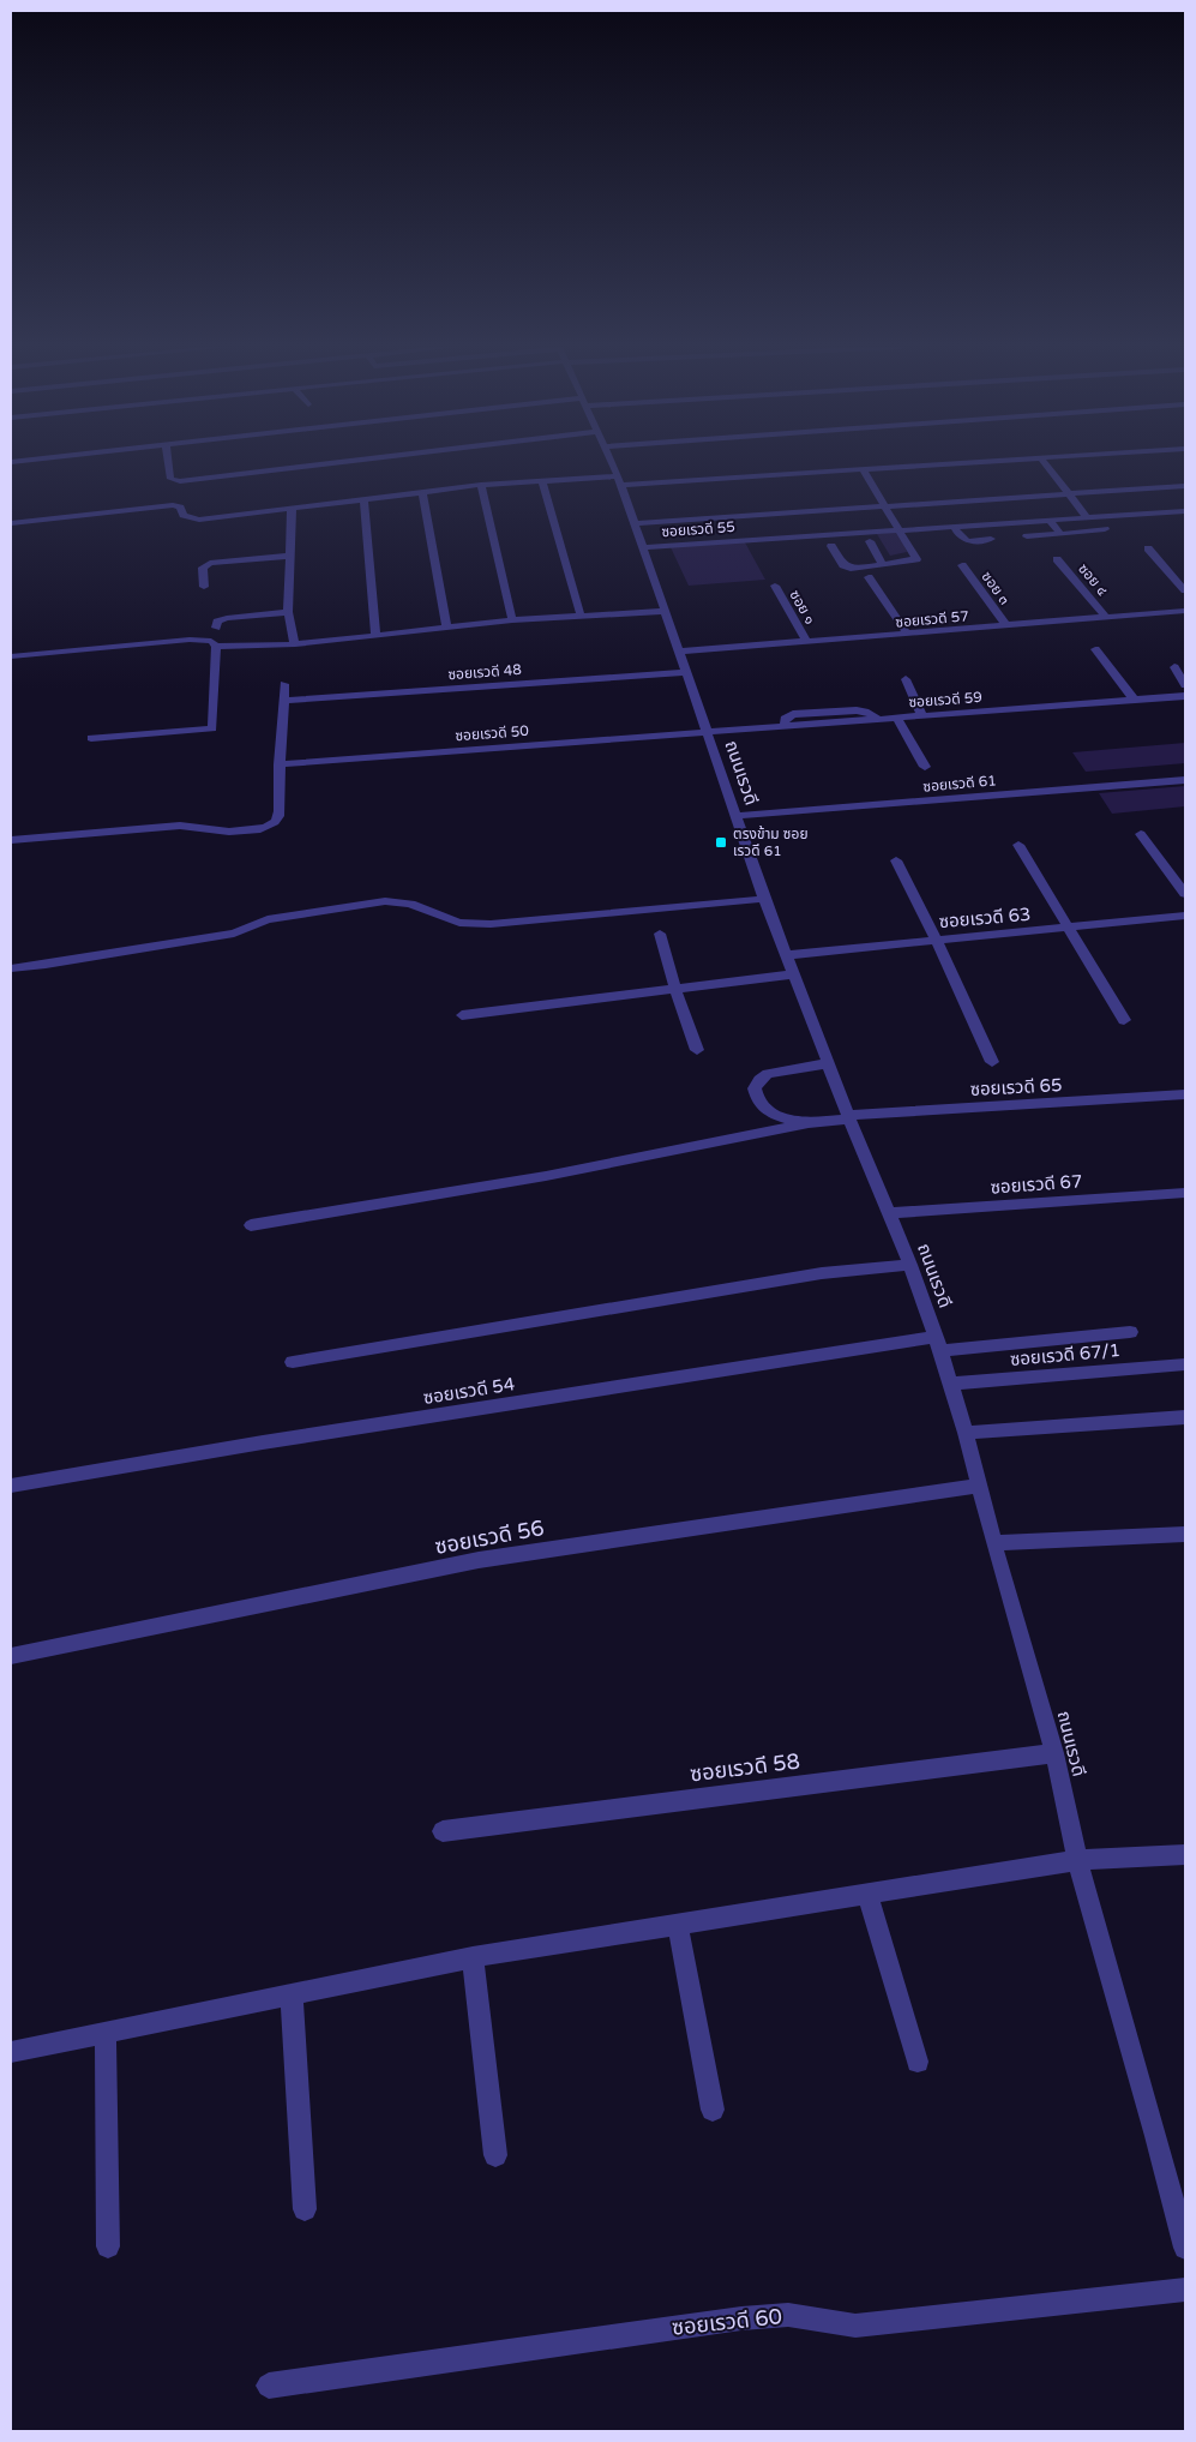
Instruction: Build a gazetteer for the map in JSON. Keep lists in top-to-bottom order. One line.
{"streets":{"street":["ซอยเรวดี 55","ซอย ๔","ซอย ๓","ซอย ๑","ซอยเรวดี 57","ซอยเรวดี 48","ซอยเรวดี 59","ซอยเรวดี 50","ถนนเรวดี","ซอยเรวดี 61","ซอยเรวดี 63","ซอยเรวดี 65","ซอยเรวดี 67","ซอยเรวดี 67/1","ซอยเรวดี 54","ซอยเรวดี 56","ซอยเรวดี 58","ซอยเรวดี 60"]},"crossings":[["ซอยเรวดี 55","ถนนเรวดี"],["ซอย ๔","ซอยเรวดี 57"],["ซอย ๓","ซอยเรวดี 57"],["ซอย ๑","ซอยเรวดี 57"],["ซอยเรวดี 57","ถนนเรวดี"],["ซอยเรวดี 48","ถนนเรวดี"],["ซอยเรวดี 59","ซอยเรวดี 50"],["ซอยเรวดี 59","ถนนเรวดี"],["ซอยเรวดี 50","ถนนเรวดี"],["ถนนเรวดี","ซอยเรวดี 61"],["ถนนเรวดี","ซอยเรวดี 63"],["ถนนเรวดี","ซอยเรวดี 65"],["ถนนเรวดี","ซอยเรวดี 67"],["ถนนเรวดี","ซอยเรวดี 67/1"],["ถนนเรวดี","ซอยเรวดี 54"],["ถนนเรวดี","ซอยเรวดี 56"],["ถนนเรวดี","ซอยเรวดี 58"]],"places":{"transit":["ตรงข้าม ซอย เรวดี 61"]}}
